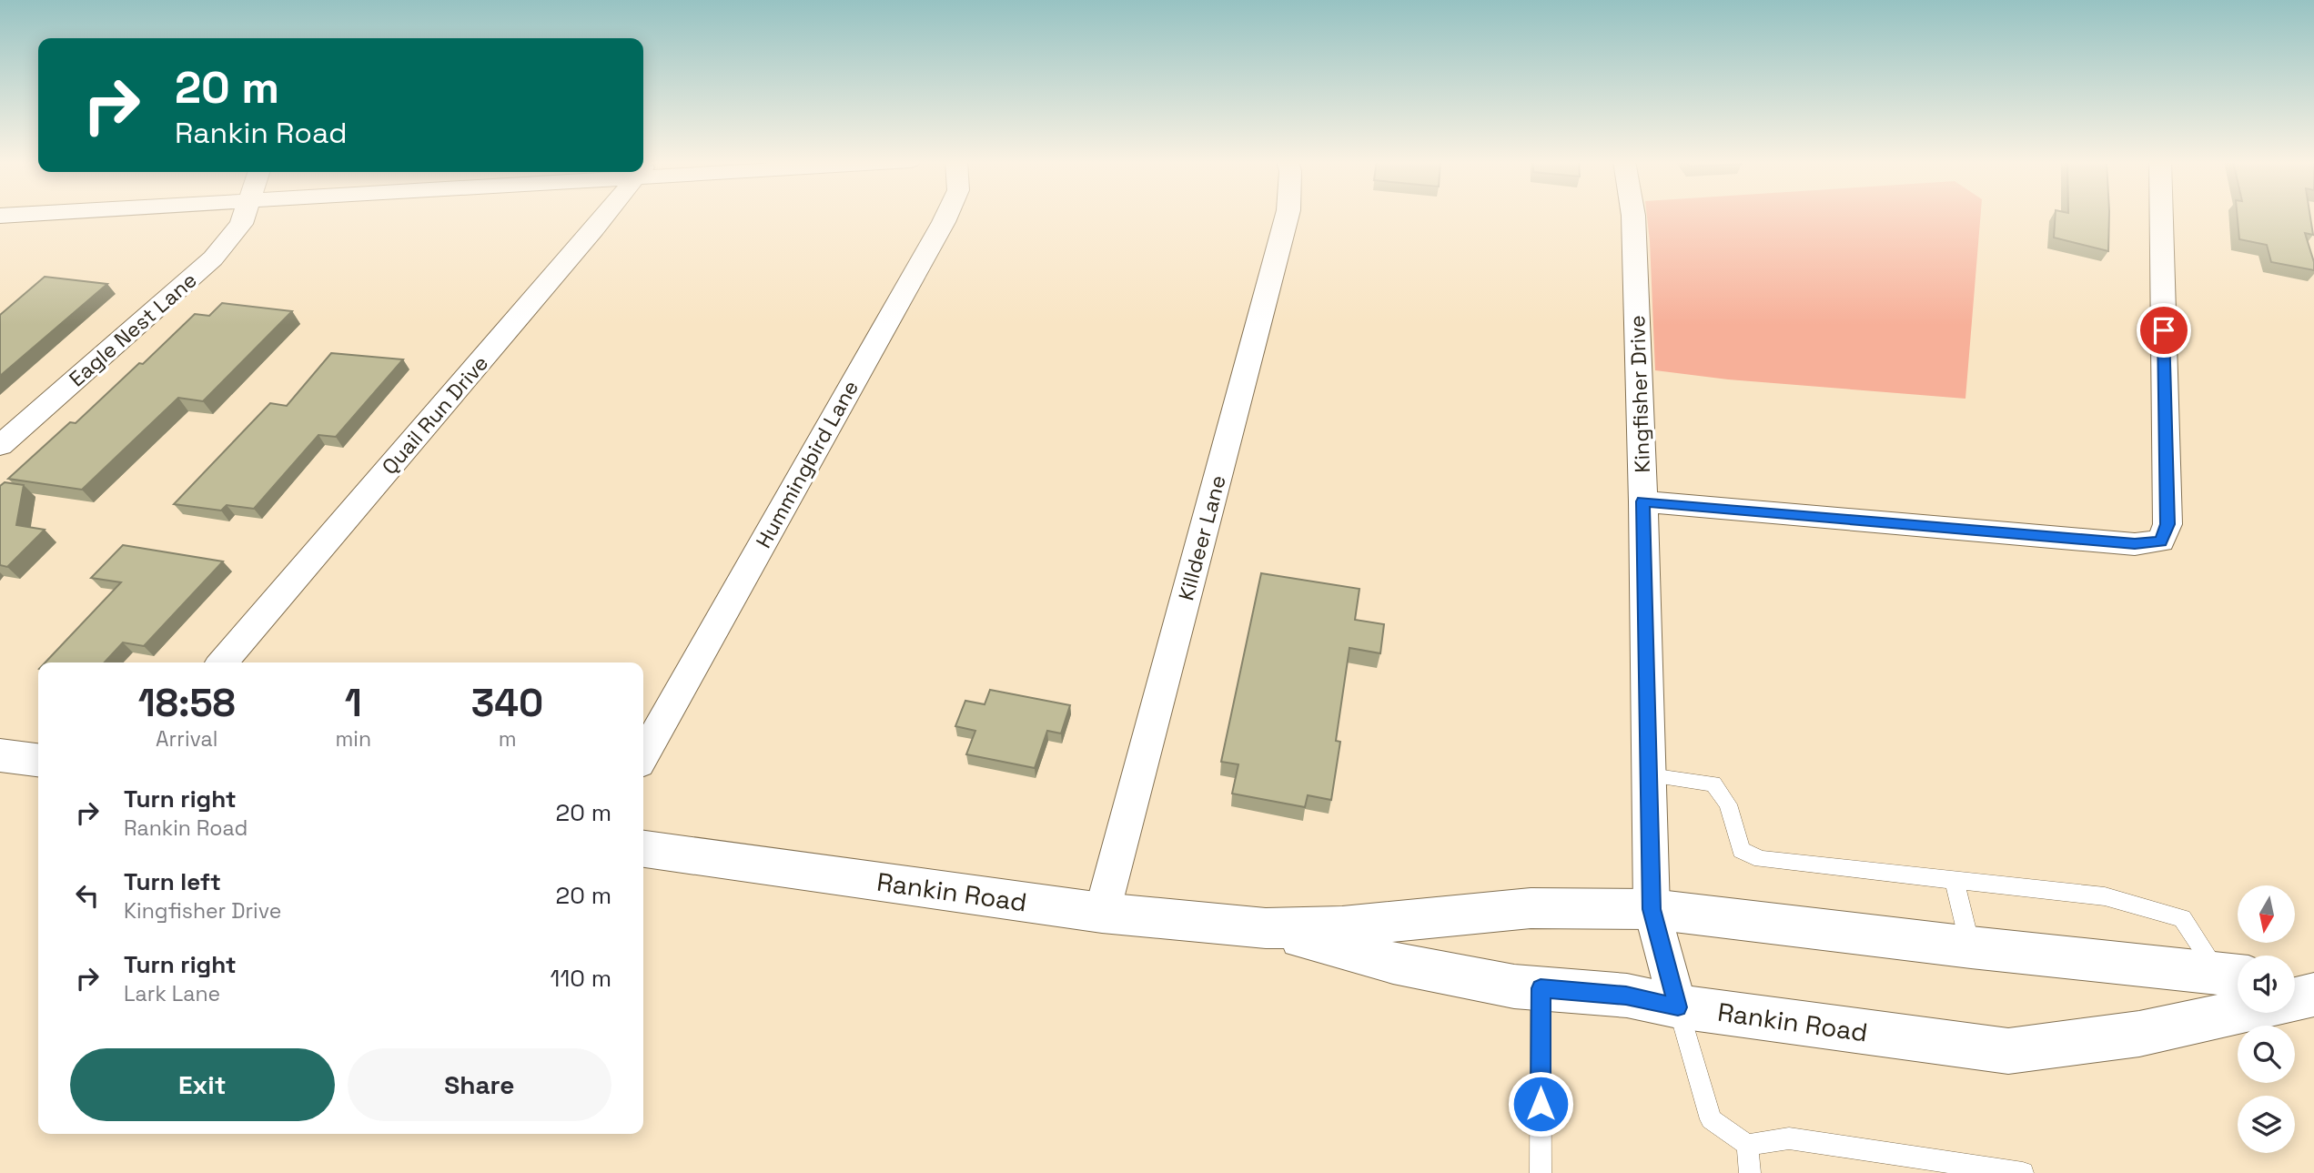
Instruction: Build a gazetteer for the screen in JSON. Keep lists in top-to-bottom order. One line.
{"streets":{"street":["Eagle Nest Lane","Kingfisher Drive","Quail Run Drive","Hummingbird Lane","Killdeer Lane","Rankin Road"]},"crossings":[["Kingfisher Drive","Rankin Road"],["Killdeer Lane","Rankin Road"]],"north":"bottom","page":{"turn":["20 m","Rankin Road"],"eta":["18:58","Arrival","1","min","340","m"],"list":[{"name":"Turn right","note":"Rankin Road","value":"20 m"},{"name":"Turn left","note":"Kingfisher Drive","value":"20 m"},{"name":"Turn right","note":"Lark Lane","value":"110 m"}],"buttons":["Exit","Share"]}}
